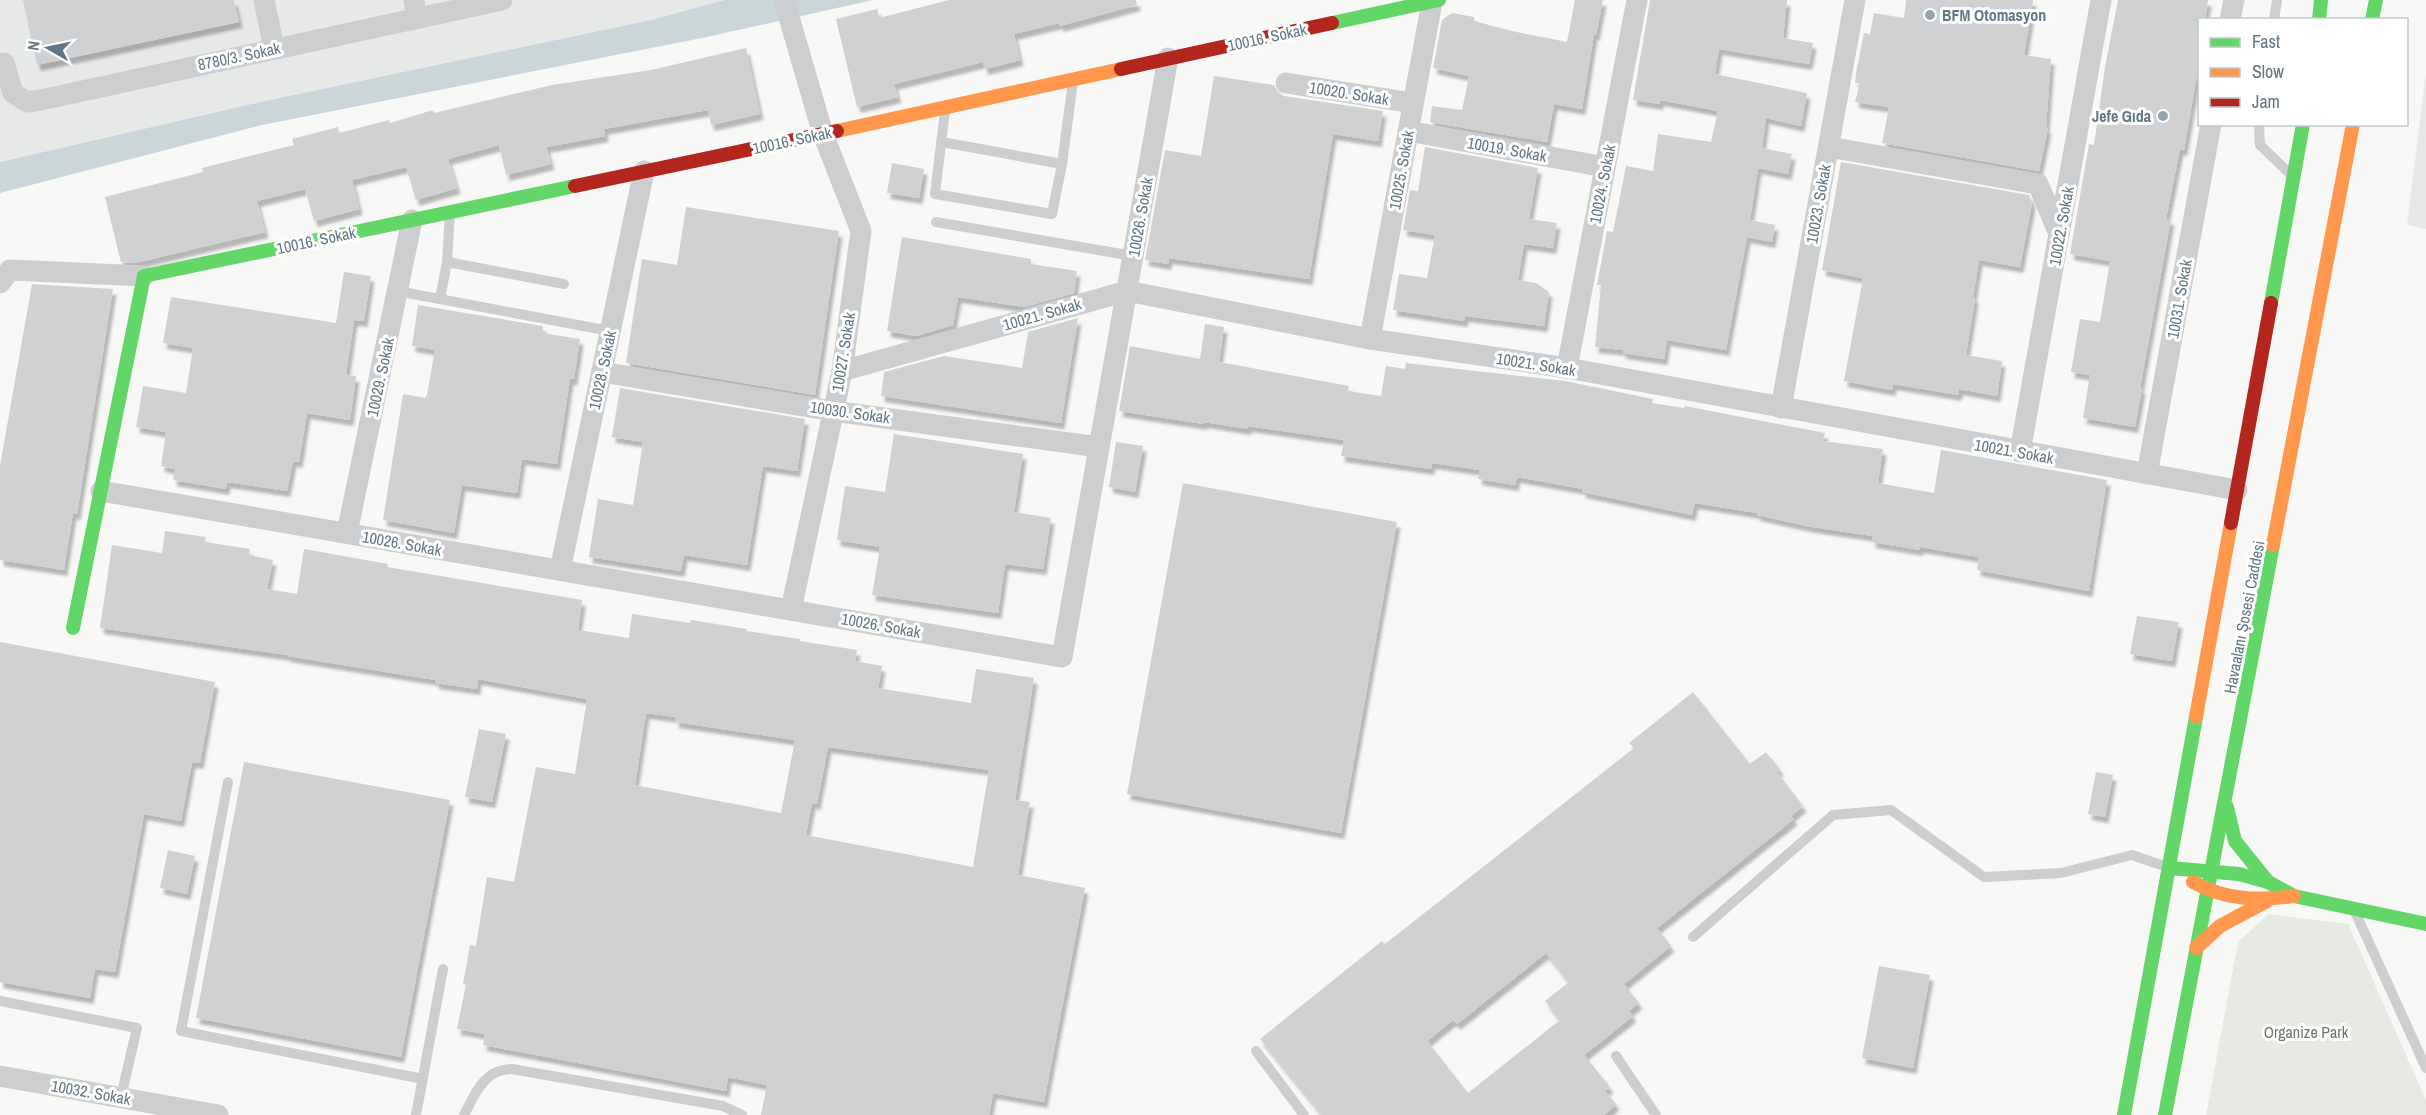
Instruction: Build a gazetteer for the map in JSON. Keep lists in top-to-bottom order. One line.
{"streets":{"street":["10016. Sokak","8780/3. Sokak","10020. Sokak","10019. Sokak","10025. Sokak","10024. Sokak","10023. Sokak","10026. Sokak","10022. Sokak","10031. Sokak","10021. Sokak","10027. Sokak","10028. Sokak","10029. Sokak","10030. Sokak","Havaalanı Şosesi Caddesi","10032. Sokak"]},"crossings":[["10016. Sokak","10025. Sokak"],["10016. Sokak","10026. Sokak"],["10016. Sokak","10027. Sokak"],["10016. Sokak","10028. Sokak"],["10016. Sokak","10029. Sokak"],["10020. Sokak","10025. Sokak"],["10019. Sokak","10025. Sokak"],["10019. Sokak","10024. Sokak"],["10025. Sokak","10021. Sokak"],["10024. Sokak","10021. Sokak"],["10023. Sokak","10021. Sokak"],["10026. Sokak","10021. Sokak"],["10026. Sokak","10027. Sokak"],["10026. Sokak","10028. Sokak"],["10026. Sokak","10029. Sokak"],["10026. Sokak","10030. Sokak"],["10022. Sokak","10021. Sokak"],["10031. Sokak","10021. Sokak"],["10021. Sokak","10027. Sokak"],["10021. Sokak","Havaalanı Şosesi Caddesi"],["10027. Sokak","10030. Sokak"],["10028. Sokak","10030. Sokak"]],"parks":["Organize Park"],"places":["BFM Otomasyon","Jefe Gıda"],"legend":["Fast","Slow","Jam"],"north":"left"}
